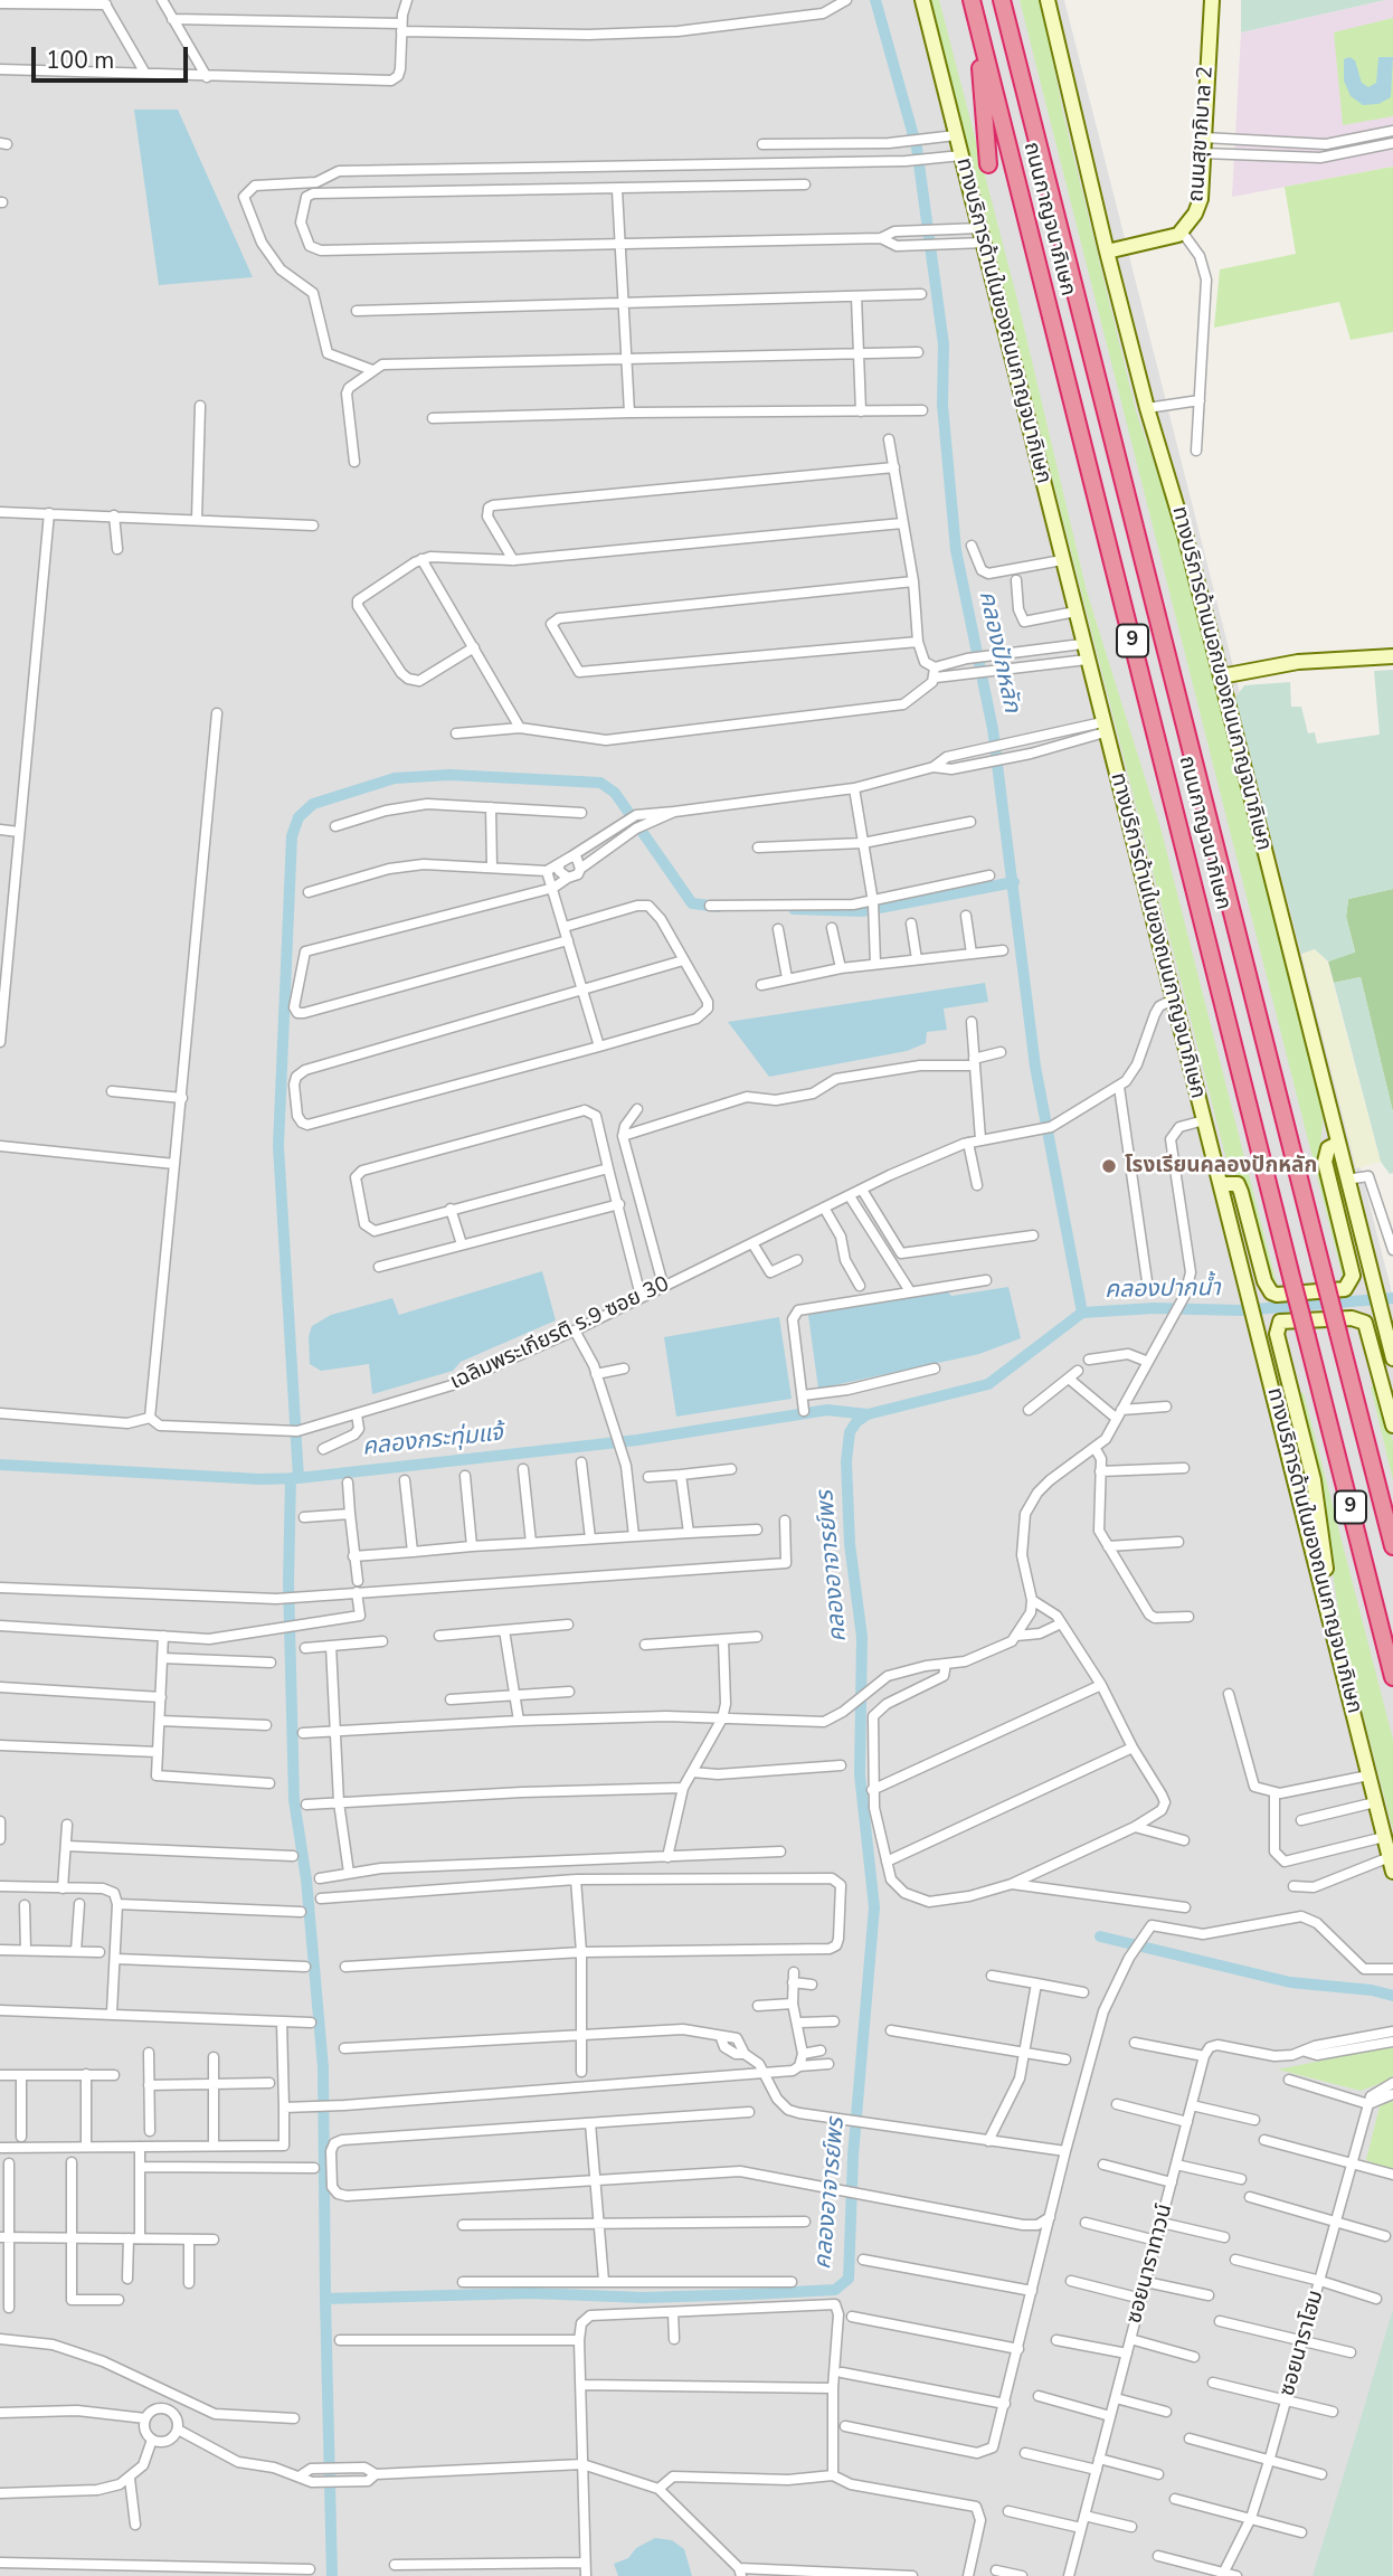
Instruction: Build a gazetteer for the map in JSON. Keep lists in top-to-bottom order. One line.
{"streets":{"highway":["ถนนกาญจนาภิเษก","9"],"main road":["ถนนสุขาภิบาล 2","ทางบริการด้านในของถนนกาญจนาภิเษก","ทางบริการด้านนอกของถนนกาญจนาภิเษก"],"street":["เฉลิมพระเกียรติ ร.9 ซอย 30","ซอยนาราทาวน์","ซอยนาราโฮม"]},"crossings":[["ถนนสุขาภิบาล 2","ทางบริการด้านนอกของถนนกาญจนาภิเษก"],["ทางบริการด้านในของถนนกาญจนาภิเษก","เฉลิมพระเกียรติ ร.9 ซอย 30"]],"water":["คลองปักหลัก","คลองปากน้ำ","คลองกระทุ่มแจ้","คลองอาจารย์พร"],"places":["โรงเรียนคลองปักหลัก"],"scale_bar":"100 m"}
